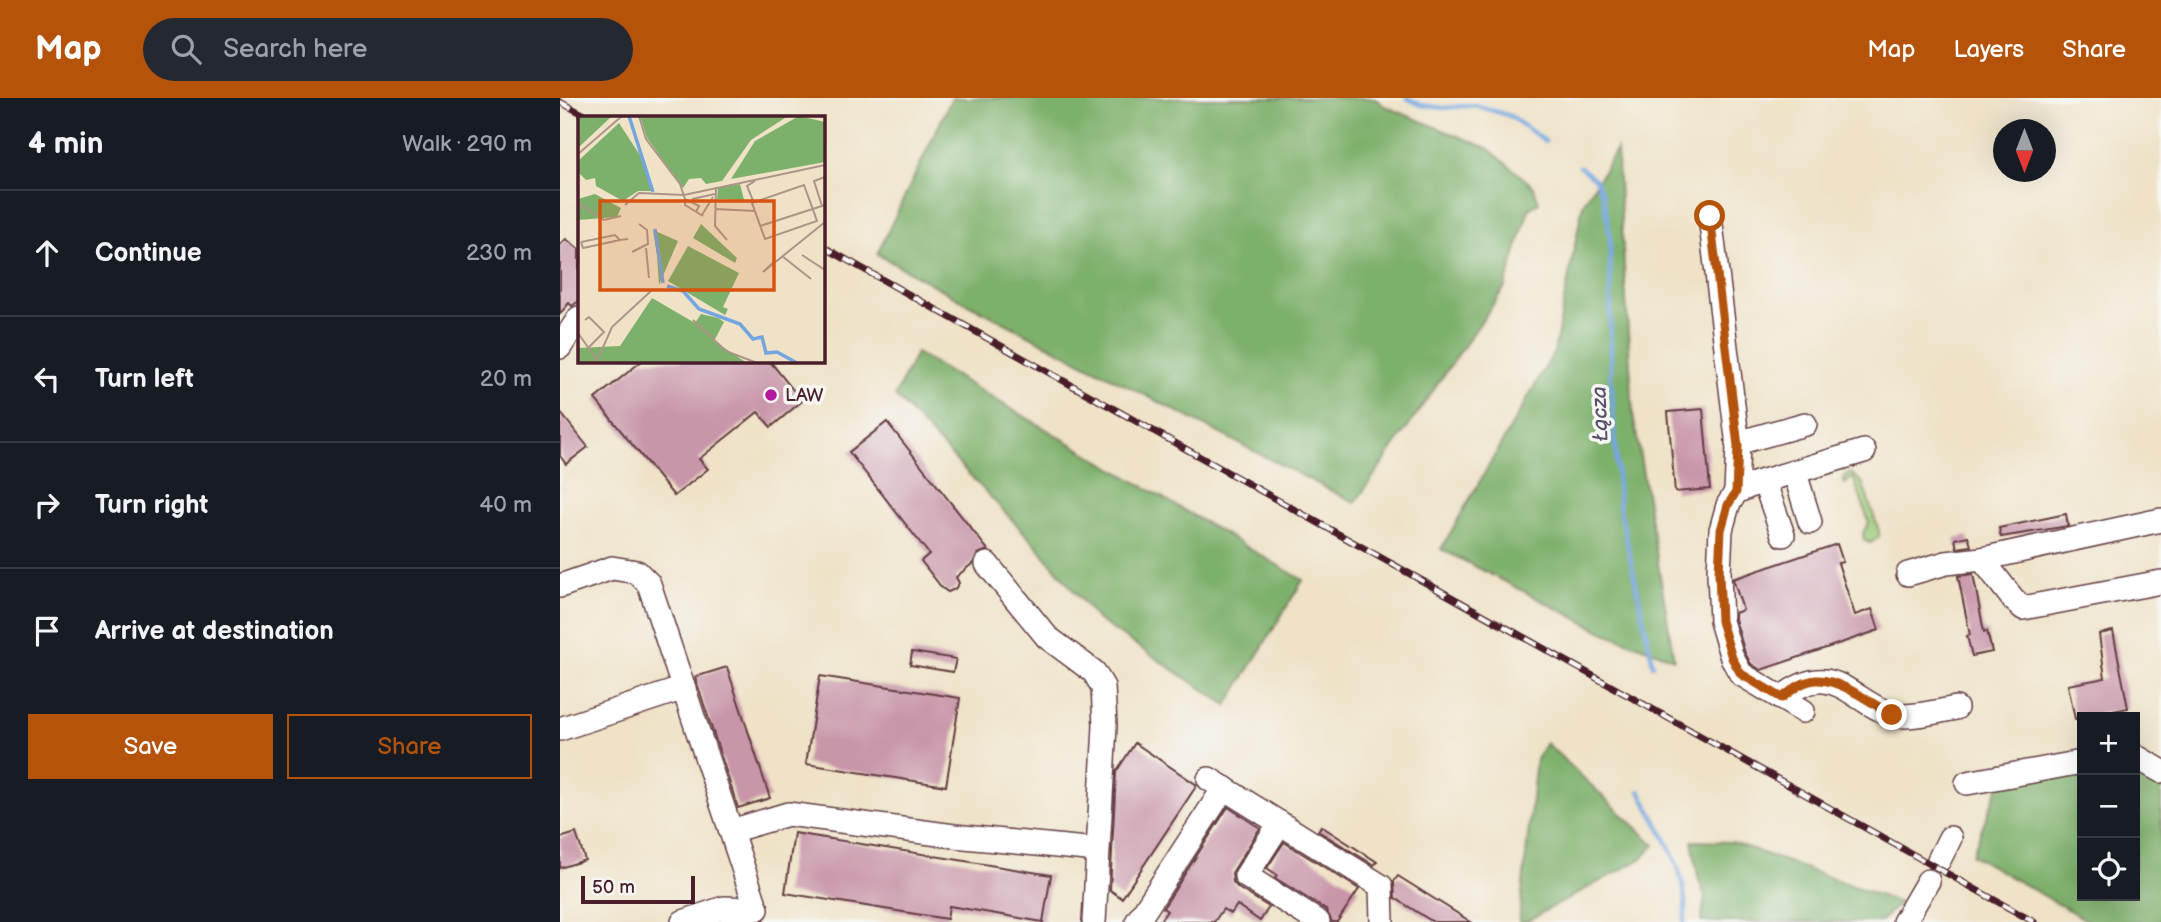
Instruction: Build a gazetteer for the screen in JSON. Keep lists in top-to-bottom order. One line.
{"water":["Łącza"],"places":["LAW"],"scale_bar":"50 m","north":"bottom","page":{"header":"Map","search":"Search here","nav":["Map","Layers","Share"],"heading":["4 min","Walk · 290 m"],"list":[["Continue","230 m"],["Turn left","20 m"],["Turn right","40 m"],"Arrive at destination"],"buttons":["Save","Share"],"map_buttons":["+","−"],"scale":"50 m"}}
